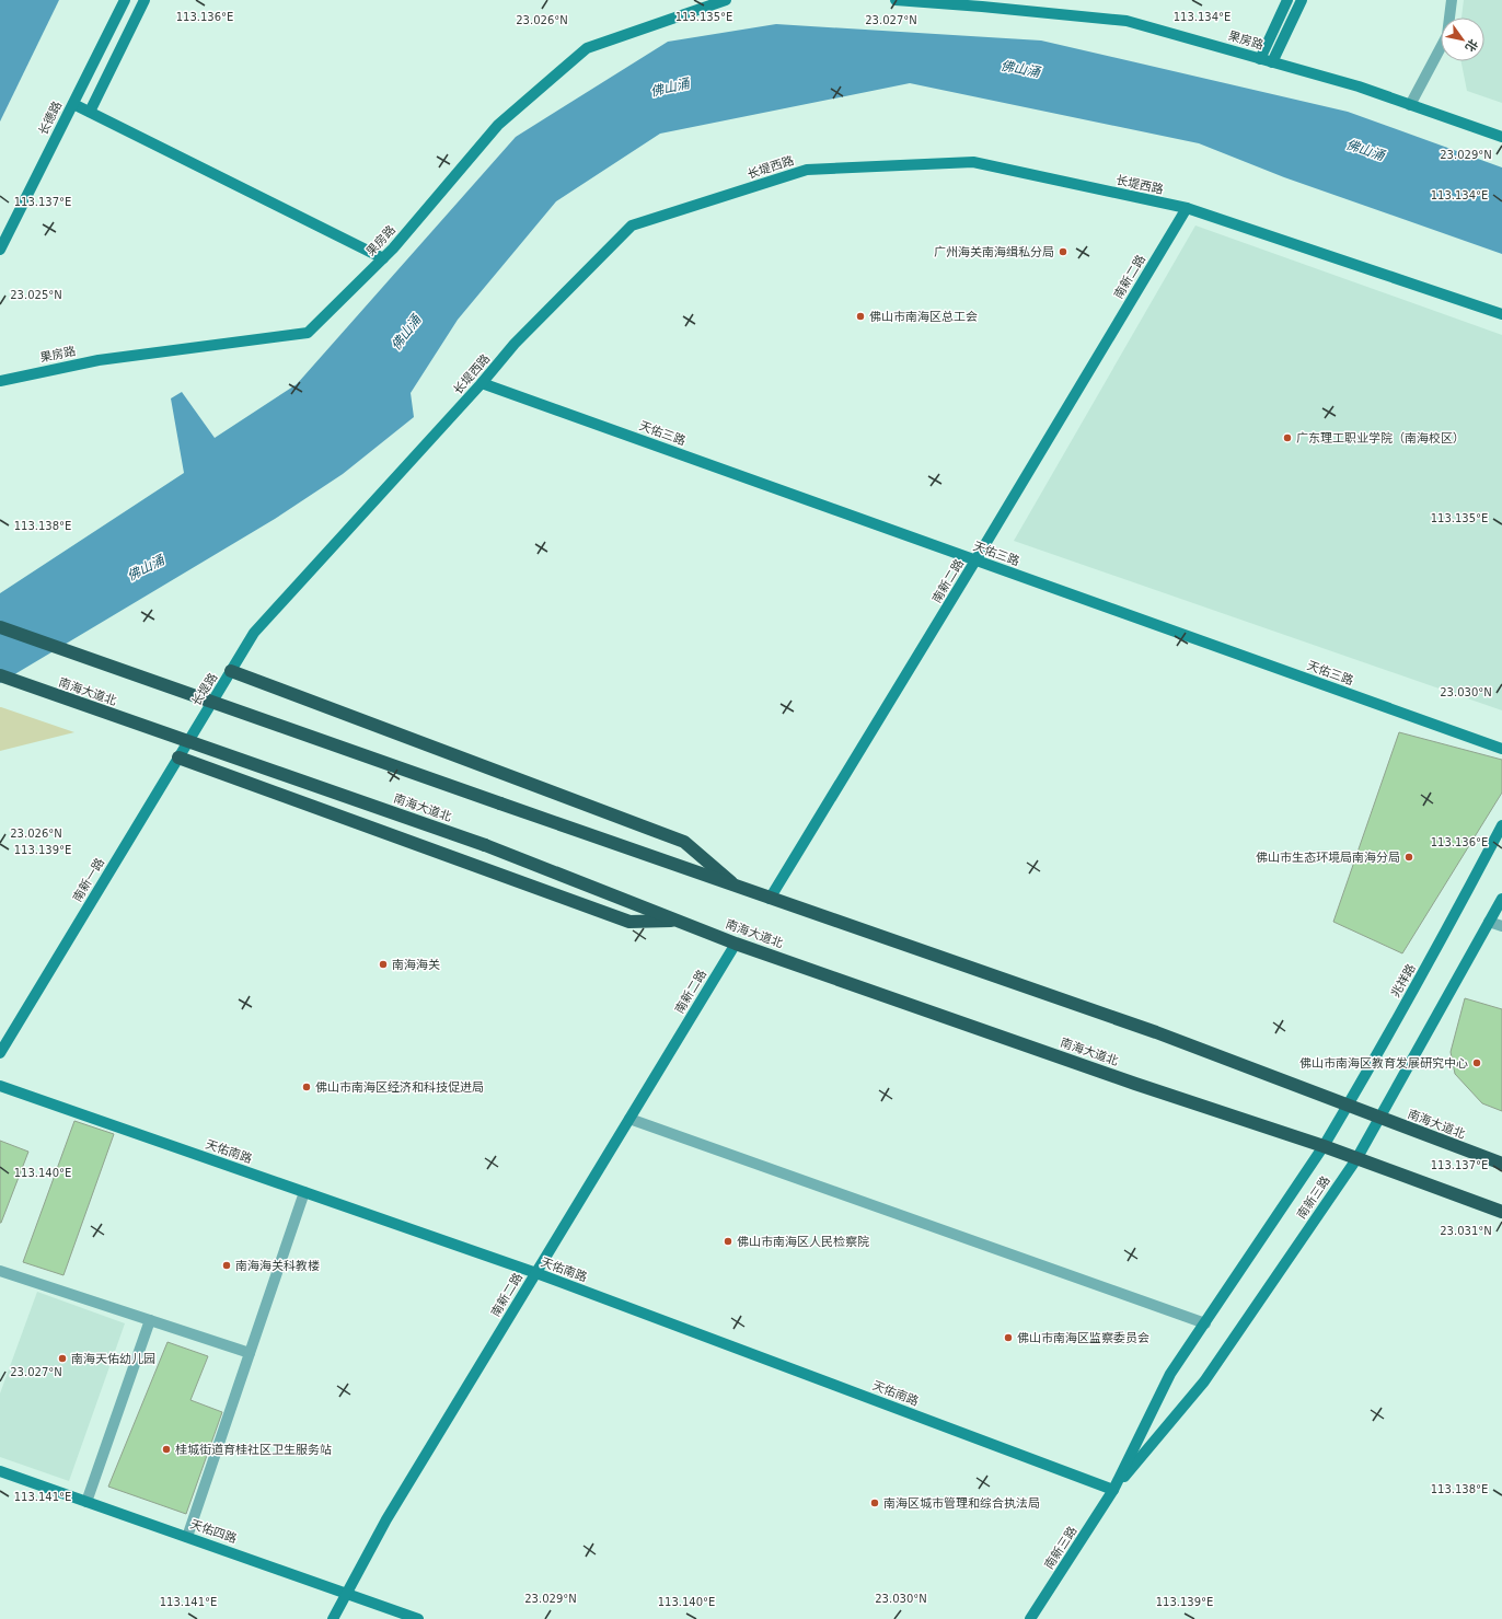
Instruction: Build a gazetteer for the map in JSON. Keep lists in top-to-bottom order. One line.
{"streets":{"highway":["南海大道北"],"street":["果房路","长德路","长堤西路","南新二路","天佑三路","长堤路","南新一路","兆祥路","天佑南路","南新三路","天佑四路"]},"crossings":[["长堤西路","南新二路"],["长堤西路","天佑三路"],["长堤西路","长堤路"],["南新二路","天佑三路"],["南新二路","南海大道北"],["南新二路","天佑南路"],["南新二路","天佑四路"],["长堤路","南新一路"],["南海大道北","兆祥路"],["南海大道北","南新三路"],["兆祥路","南新三路"],["天佑南路","南新三路"]],"water":["佛山涌"],"places":["广州海关南海缉私分局","佛山市南海区总工会","广东理工职业学院（南海校区）","佛山市生态环境局南海分局","南海海关","佛山市南海区教育发展研究中心","佛山市南海区经济和科技促进局","佛山市南海区人民检察院","南海海关科教楼","佛山市南海区监察委员会","南海天佑幼儿园","桂城街道育桂社区卫生服务站","南海区城市管理和综合执法局"],"north":"bottom right","coordinates":["113.136°E","113.135°E","113.134°E","23.026°N","23.027°N","23.029°N","113.137°E","23.025°N","113.138°E","23.030°N","113.139°E","113.140°E","23.031°N","113.141°E"]}
